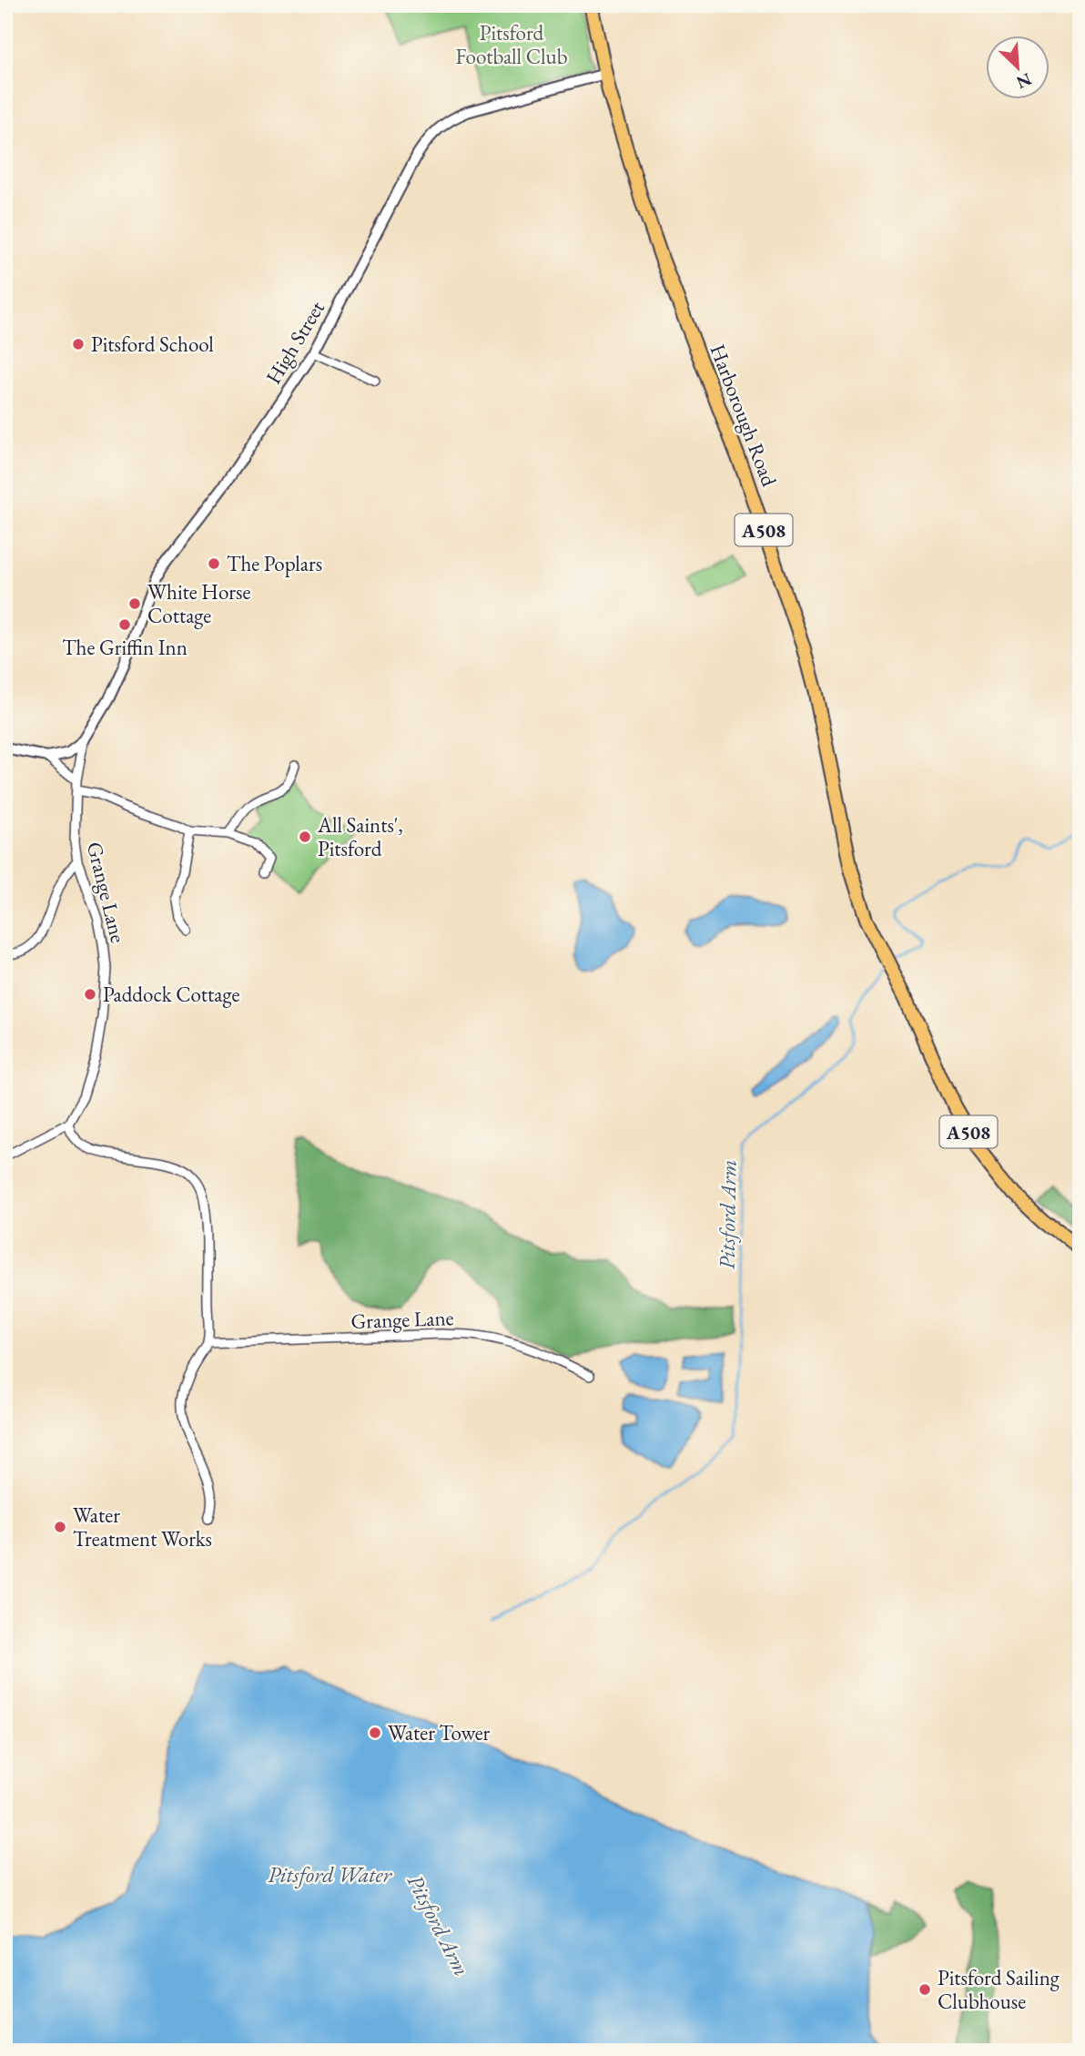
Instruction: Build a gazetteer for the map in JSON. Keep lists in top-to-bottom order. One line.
{"streets":{"highway":["Harborough Road","A508"],"street":["High Street","Grange Lane"]},"crossings":[["High Street","Harborough Road"],["High Street","Grange Lane"]],"water":["Pitsford Arm","Pitsford Water"],"parks":["Pitsford Football Club"],"places":["Pitsford School","The Poplars","White Horse Cottage","The Griffin Inn","All Saints', Pitsford","Paddock Cottage","Water Treatment Works","Water Tower","Pitsford Sailing Clubhouse"],"north":"bottom right"}
